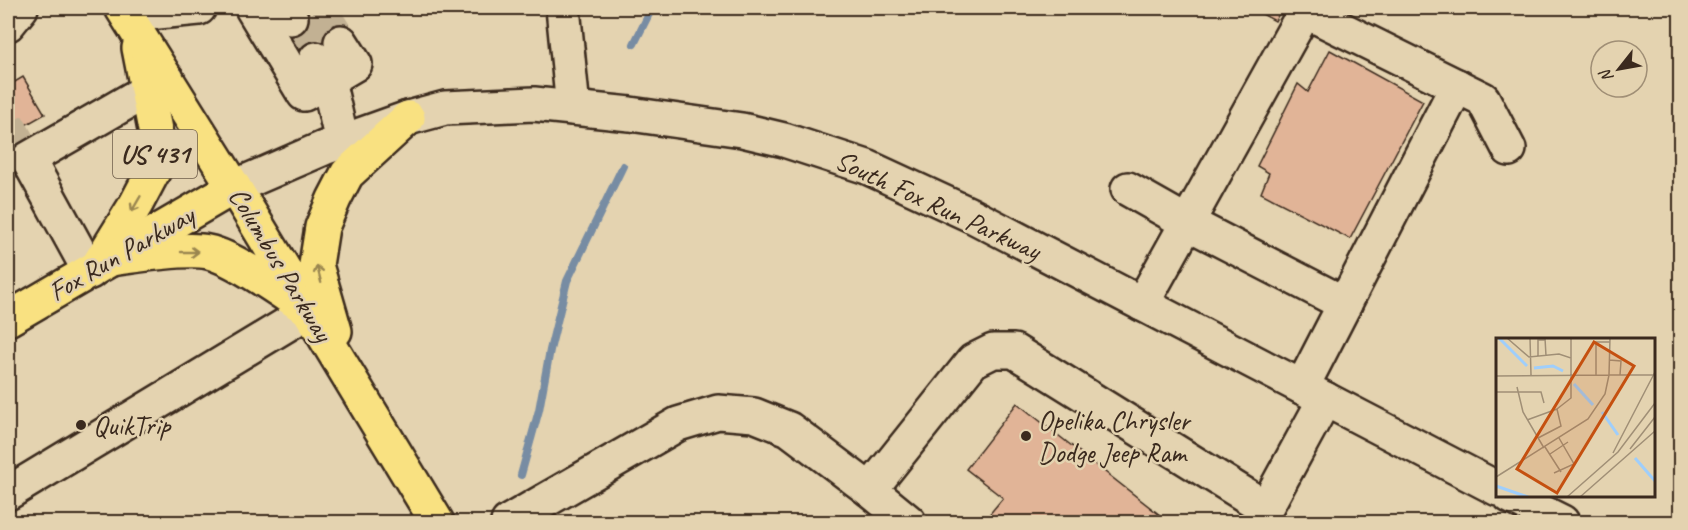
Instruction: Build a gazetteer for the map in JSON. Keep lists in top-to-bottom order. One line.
{"streets":{"main road":["US 431","Fox Run Parkway","Columbus Parkway"],"street":["South Fox Run Parkway"]},"crossings":[["US 431","Fox Run Parkway"],["US 431","Columbus Parkway"],["South Fox Run Parkway","Fox Run Parkway"],["South Fox Run Parkway","Columbus Parkway"],["Fox Run Parkway","Columbus Parkway"]],"places":["QuikTrip","Opelika Chrysler Dodge Jeep Ram"],"north":"bottom left"}
